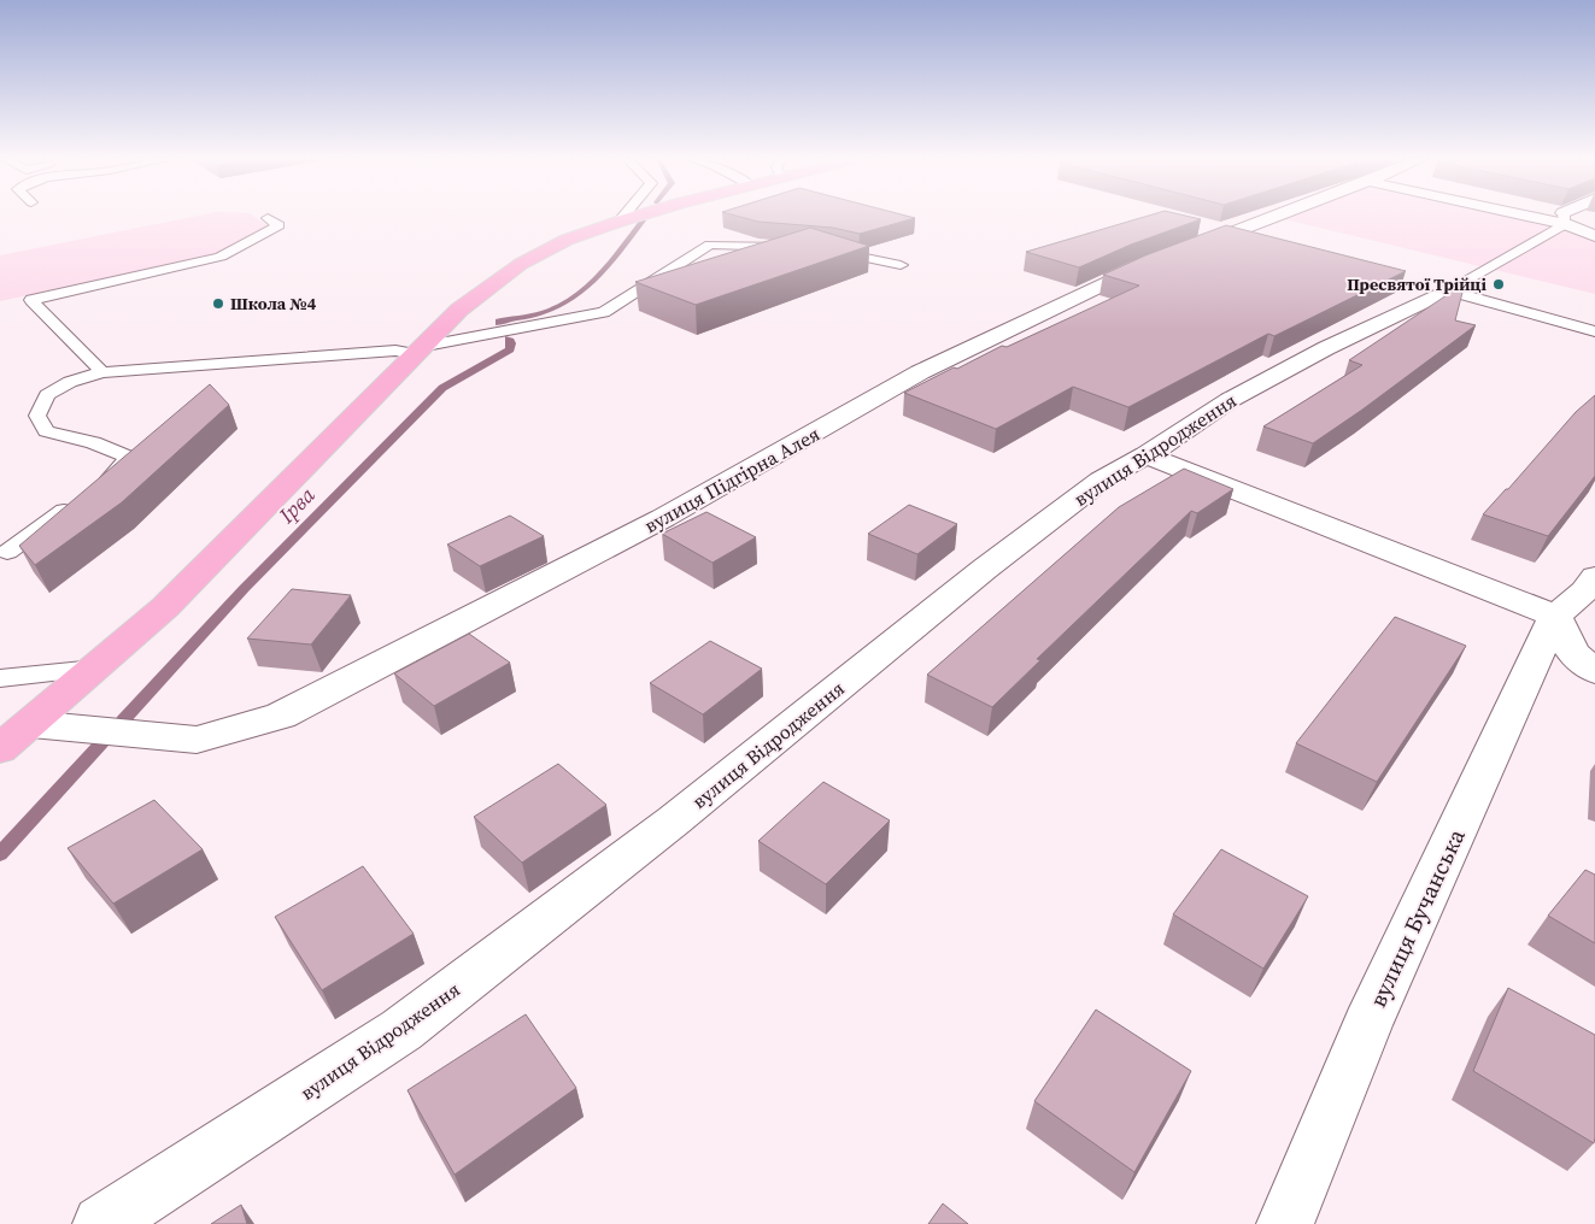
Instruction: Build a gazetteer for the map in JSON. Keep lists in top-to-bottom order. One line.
{"streets":{"street":["вулиця Відродження","вулиця Підгірна Алея","вулиця Бучанська"]},"water":["Ірва"],"places":["Пресвятої Трійці","Школа №4"]}
